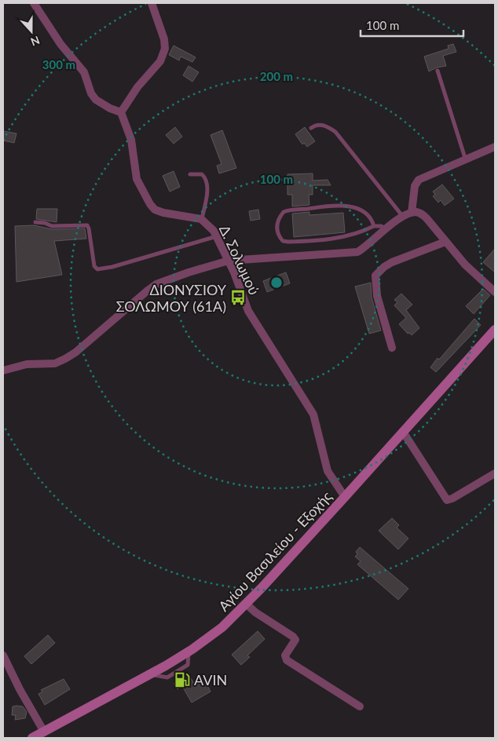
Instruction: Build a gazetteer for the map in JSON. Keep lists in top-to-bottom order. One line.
{"streets":{"main road":["Αγίου Βασιλείου - Εξοχής"],"street":["Δ. Σολωμού"]},"crossings":[["Δ. Σολωμού","Αγίου Βασιλείου - Εξοχής"]],"places":{"bus stop":["ΔΙΟΝΥΣΙΟΥ ΣΟΛΩΜΟΥ (61Α)"],"fuel station":["AVIN"]},"scale_bar":"100 m","north":"bottom","rings":["300 m","200 m","100 m"]}
